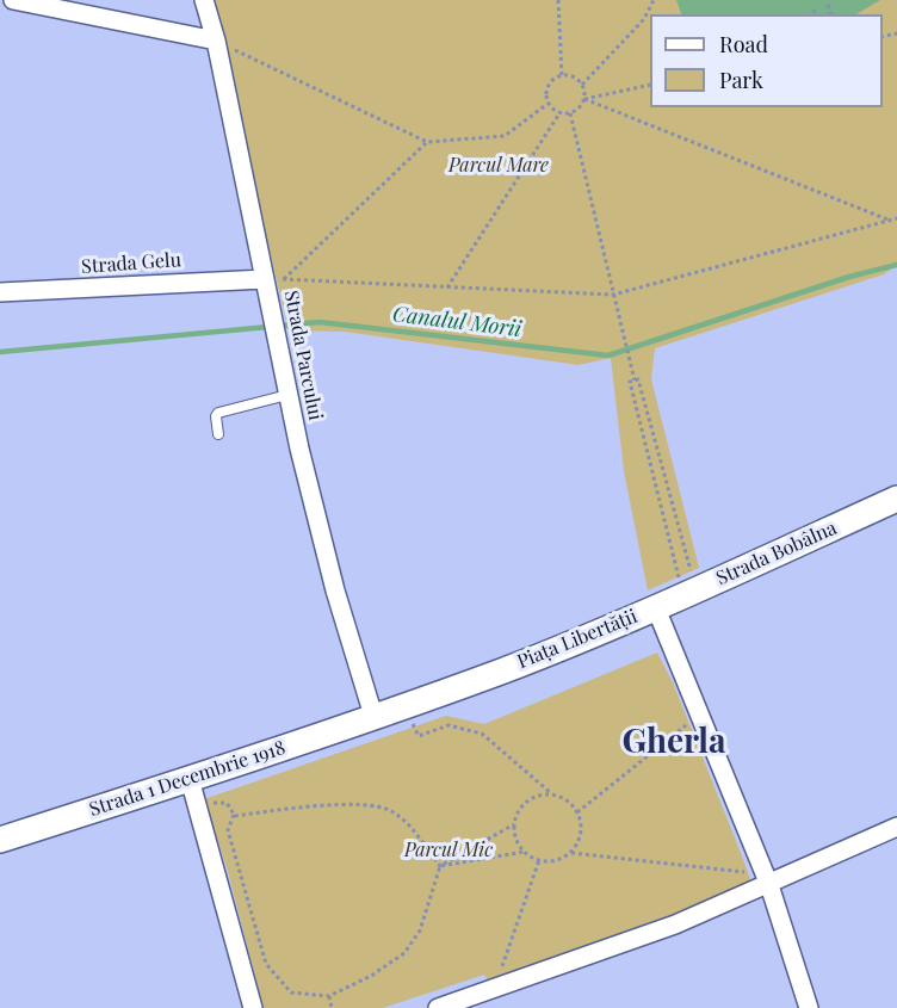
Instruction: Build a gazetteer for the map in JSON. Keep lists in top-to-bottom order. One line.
{"streets":{"main road":["Strada Bobâlna","Piața Libertății","Strada 1 Decembrie 1918"],"street":["Strada Gelu","Strada Parcului"]},"crossings":[["Strada Gelu","Strada Parcului"],["Strada Parcului","Piața Libertății"],["Strada Parcului","Strada 1 Decembrie 1918"],["Strada Bobâlna","Piața Libertății"],["Piața Libertății","Strada 1 Decembrie 1918"]],"districts":["Gherla"],"water":["Canalul Morii"],"parks":["Parcul Mare","Parcul Mic"],"legend":["Road","Park"]}
